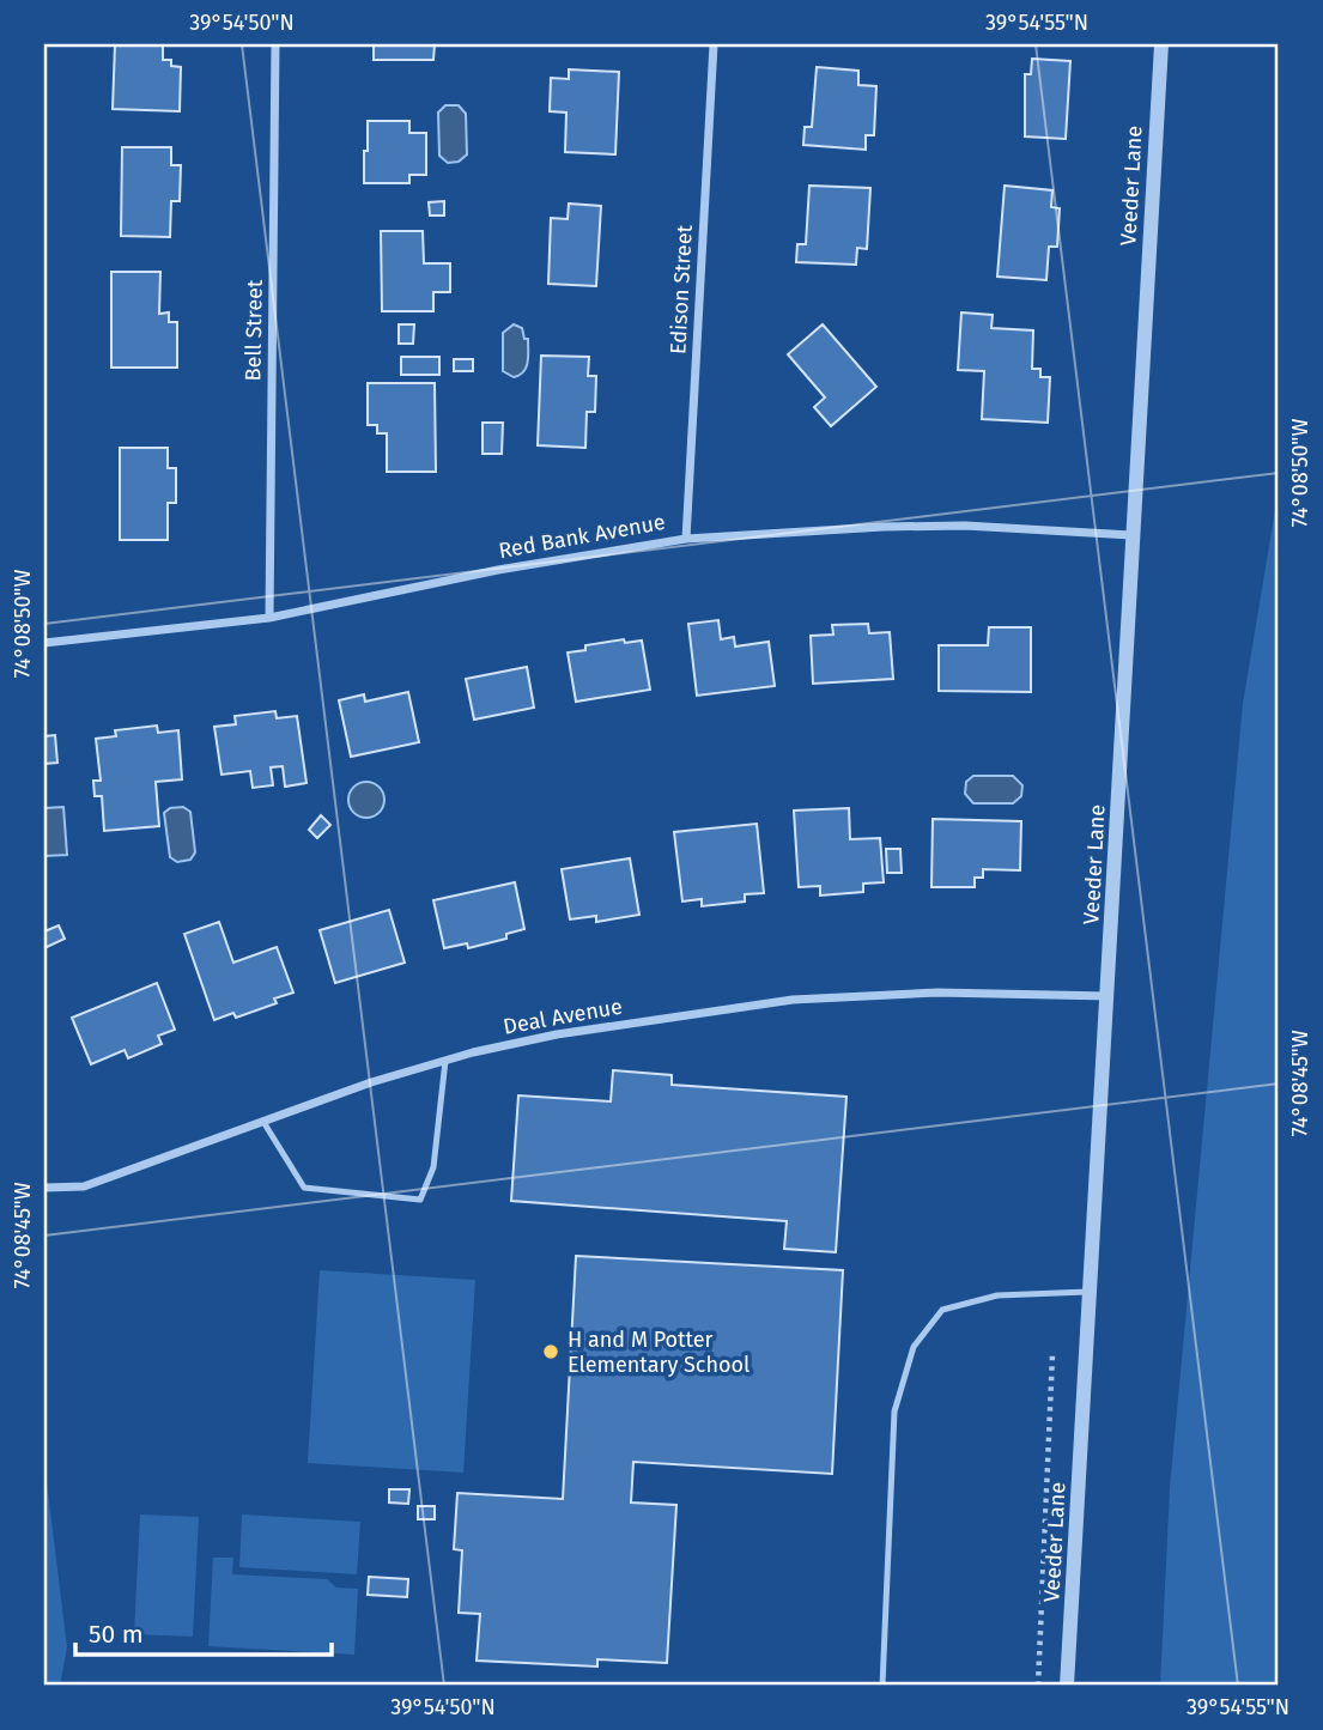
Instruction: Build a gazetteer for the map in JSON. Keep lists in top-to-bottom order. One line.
{"streets":{"street":["Veeder Lane","Edison Street","Bell Street","Red Bank Avenue","Deal Avenue"]},"crossings":[["Veeder Lane","Red Bank Avenue"],["Veeder Lane","Deal Avenue"],["Edison Street","Red Bank Avenue"],["Bell Street","Red Bank Avenue"]],"places":["H and M Potter Elementary School"],"scale_bar":"50 m","coordinates":["39°54'50\"N","39°54'55\"N","74°08'50\"W","74°08'45\"W"]}
